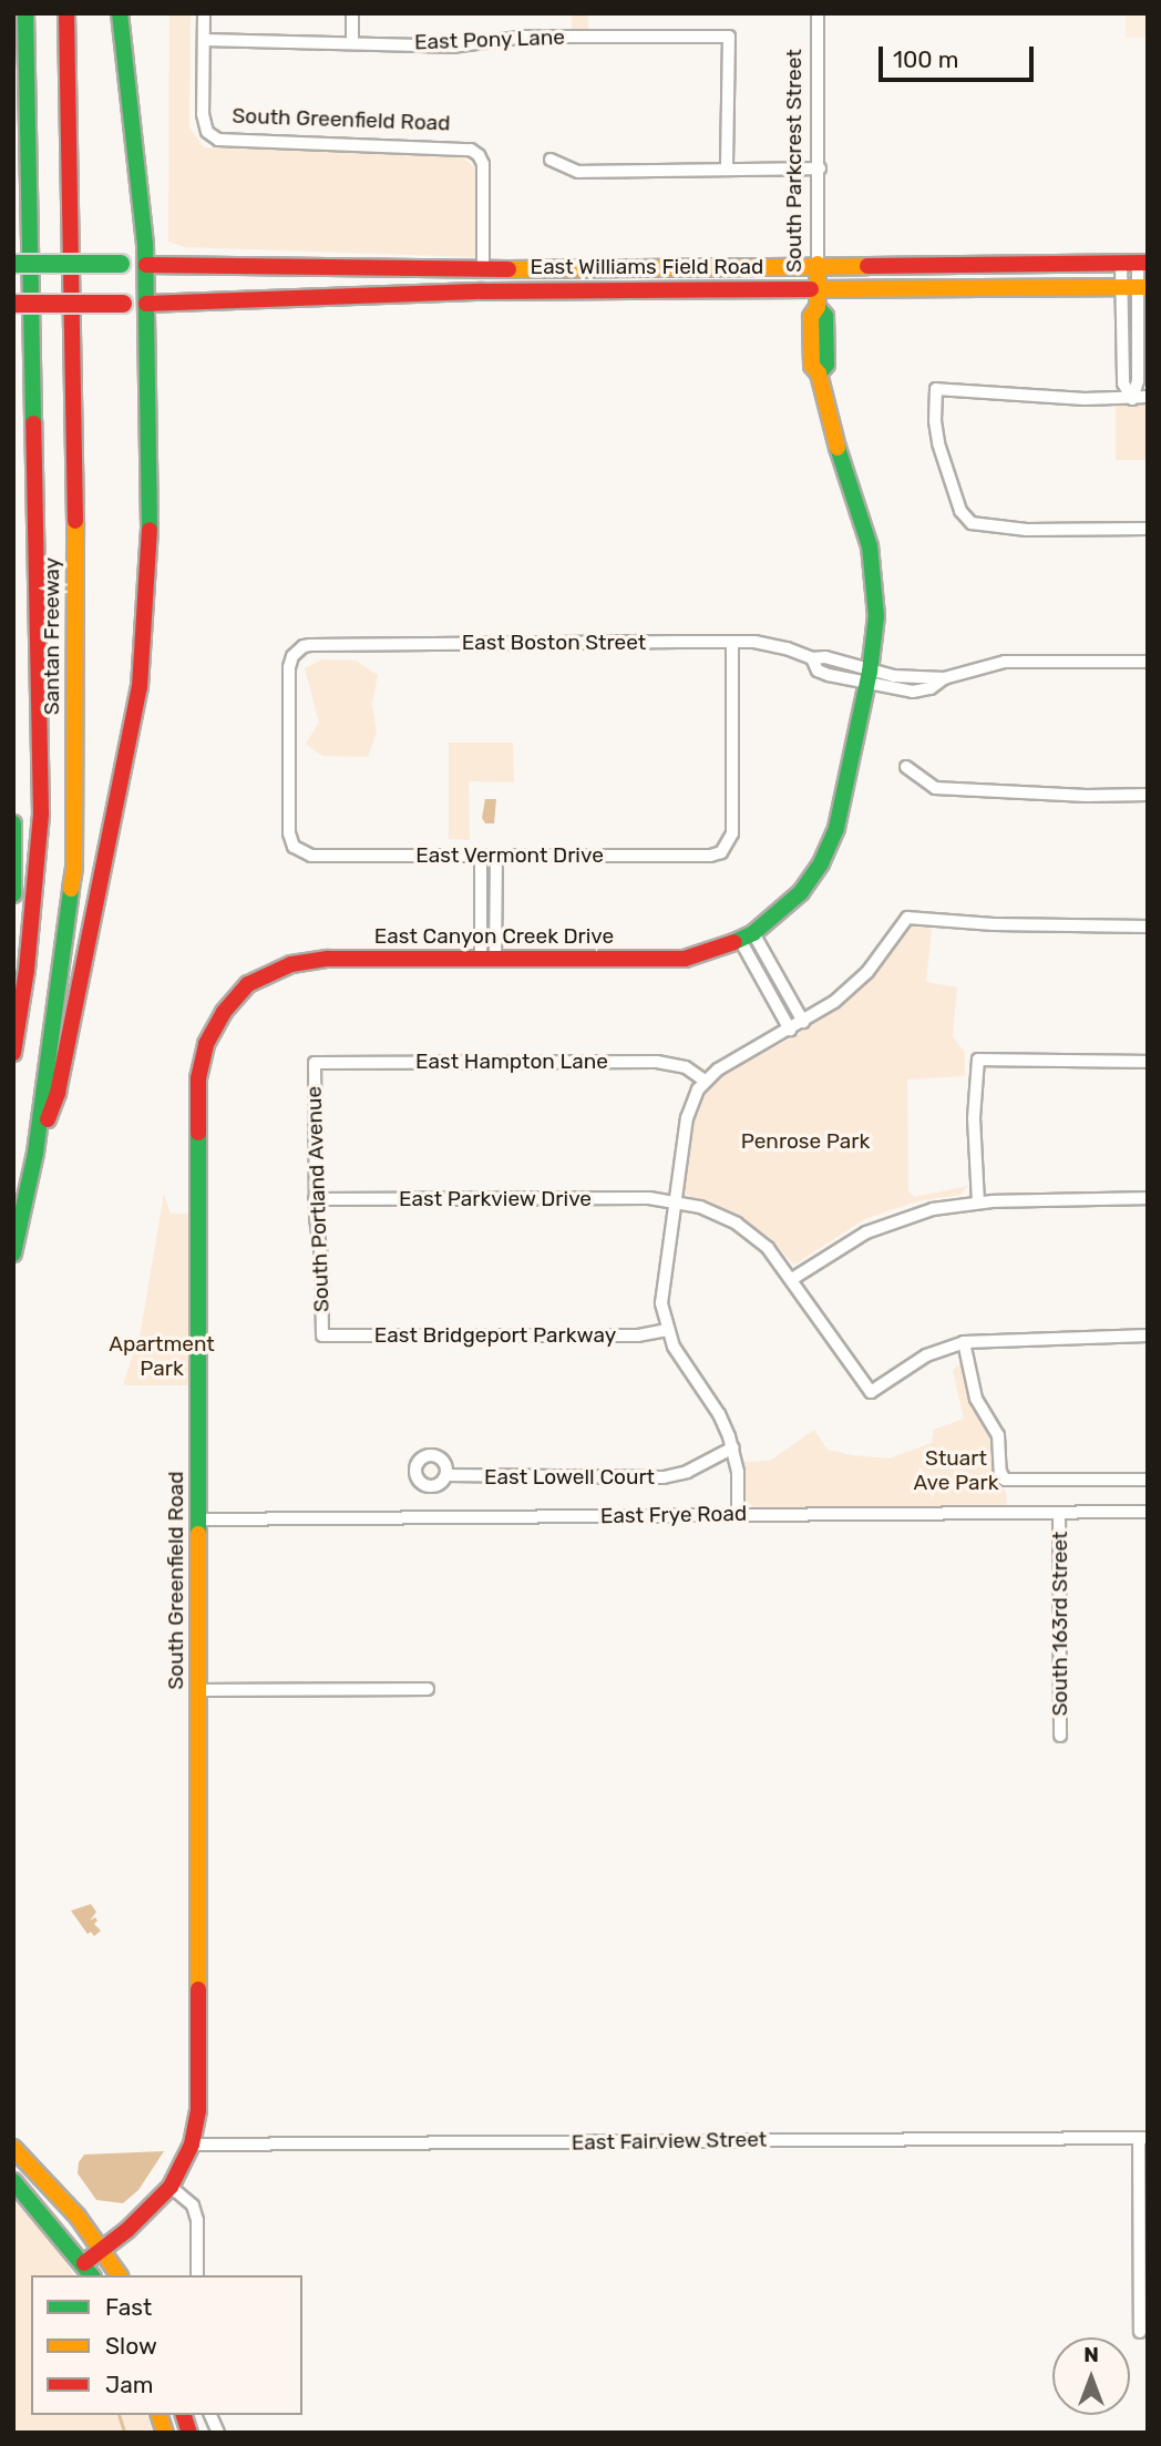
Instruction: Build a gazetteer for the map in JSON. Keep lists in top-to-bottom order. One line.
{"streets":{"main road":["South Greenfield Road","South Parkcrest Street","East Williams Field Road","Santan Freeway","East Canyon Creek Drive"],"street":["East Pony Lane","East Boston Street","East Vermont Drive","East Hampton Lane","South Portland Avenue","East Parkview Drive","East Bridgeport Parkway","East Lowell Court","East Frye Road","South 163rd Street","East Fairview Street"]},"crossings":[["East Pony Lane","South Greenfield Road"],["South Greenfield Road","East Williams Field Road"],["South Greenfield Road","East Canyon Creek Drive"],["South Greenfield Road","East Frye Road"],["South Greenfield Road","East Fairview Street"],["South Parkcrest Street","East Williams Field Road"],["South Parkcrest Street","East Boston Street"],["South Parkcrest Street","East Canyon Creek Drive"],["East Boston Street","East Vermont Drive"],["East Hampton Lane","South Portland Avenue"],["South Portland Avenue","East Parkview Drive"],["South Portland Avenue","East Bridgeport Parkway"],["East Frye Road","South 163rd Street"]],"parks":["Penrose Park","Apartment Park","Stuart Ave Park"],"legend":["Fast","Slow","Jam"],"scale_bar":"100 m","north":"top"}
